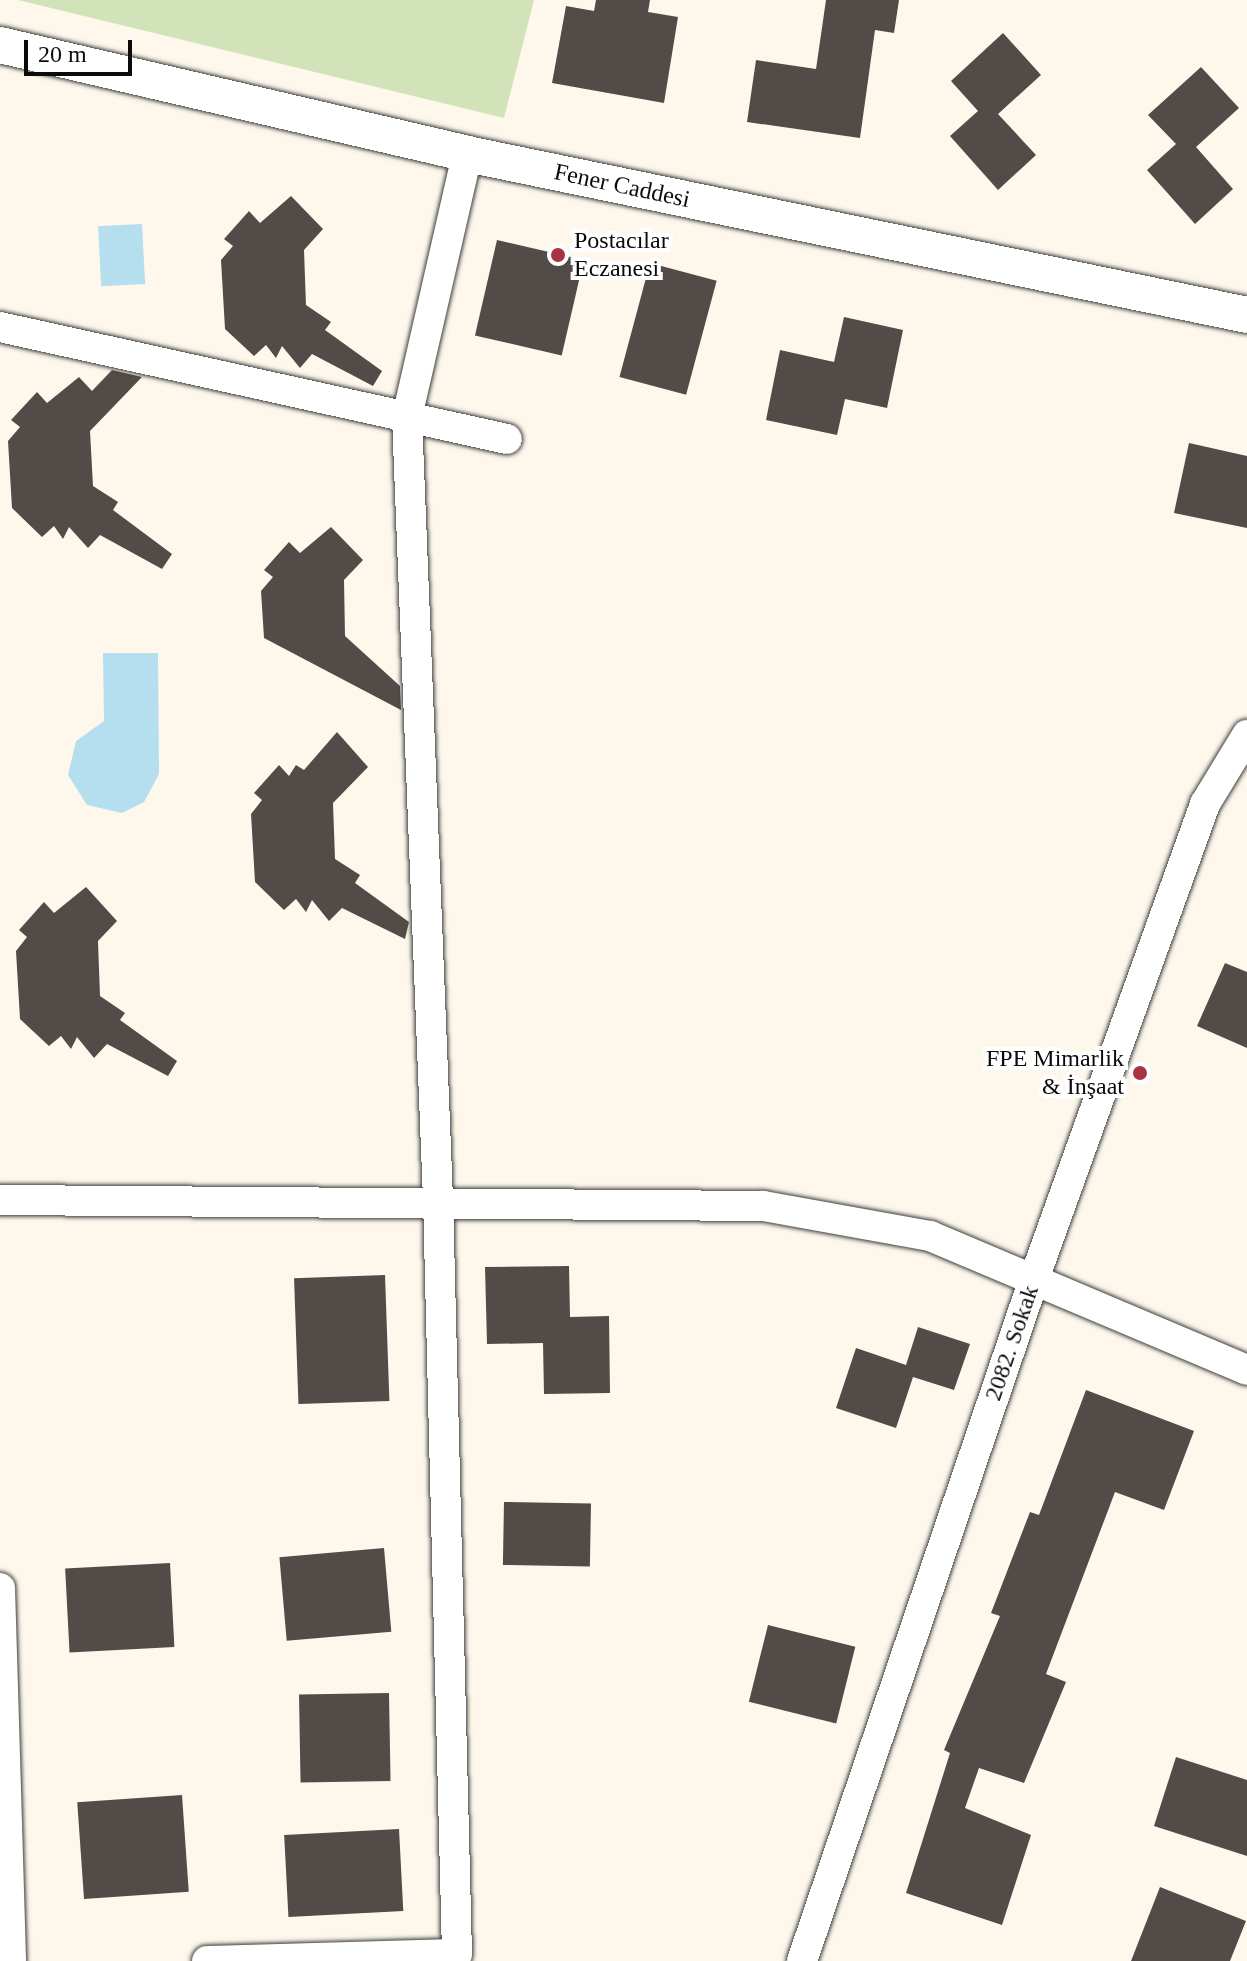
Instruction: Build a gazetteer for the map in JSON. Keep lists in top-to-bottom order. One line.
{"streets":{"street":["Fener Caddesi","2082. Sokak"]},"places":["Postacılar Eczanesi","FPE Mimarlik & İnşaat"],"scale_bar":"20 m"}
